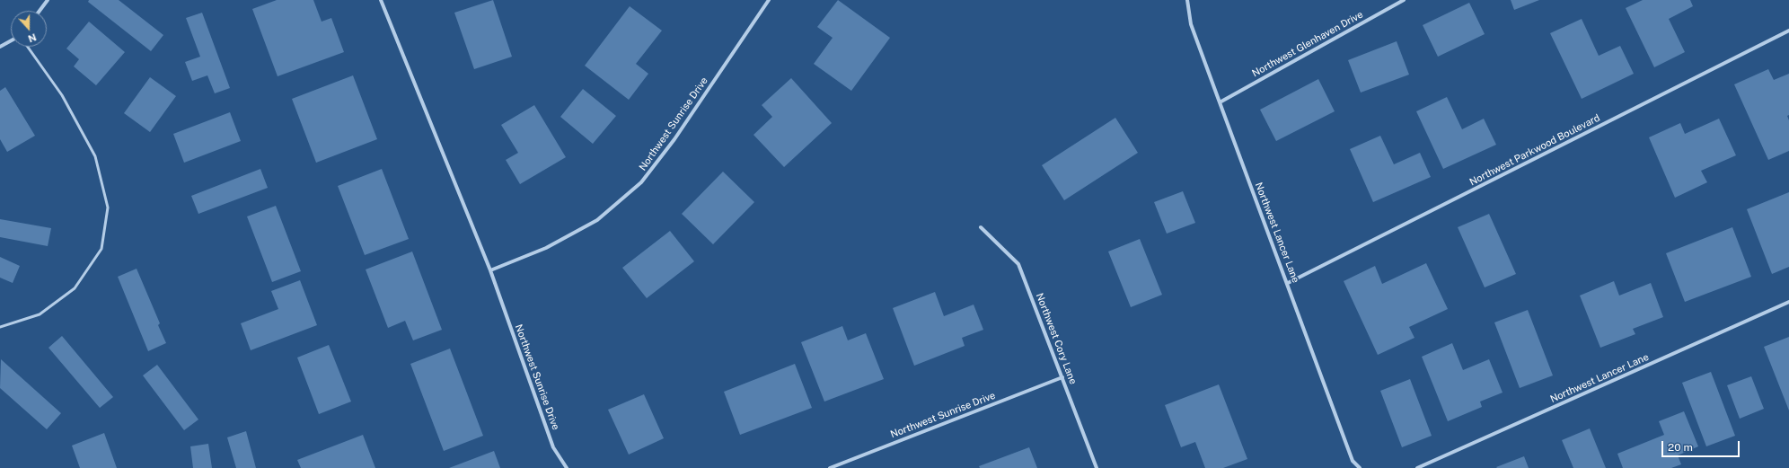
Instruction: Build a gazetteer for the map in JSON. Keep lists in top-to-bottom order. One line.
{"streets":{"street":["Northwest Glenhaven Drive","Northwest Sunrise Drive","Northwest Parkwood Boulevard","Northwest Lancer Lane","Northwest Cory Lane"]},"crossings":[["Northwest Glenhaven Drive","Northwest Lancer Lane"],["Northwest Sunrise Drive","Northwest Cory Lane"],["Northwest Parkwood Boulevard","Northwest Lancer Lane"]],"scale_bar":"20 m","north":"bottom"}
